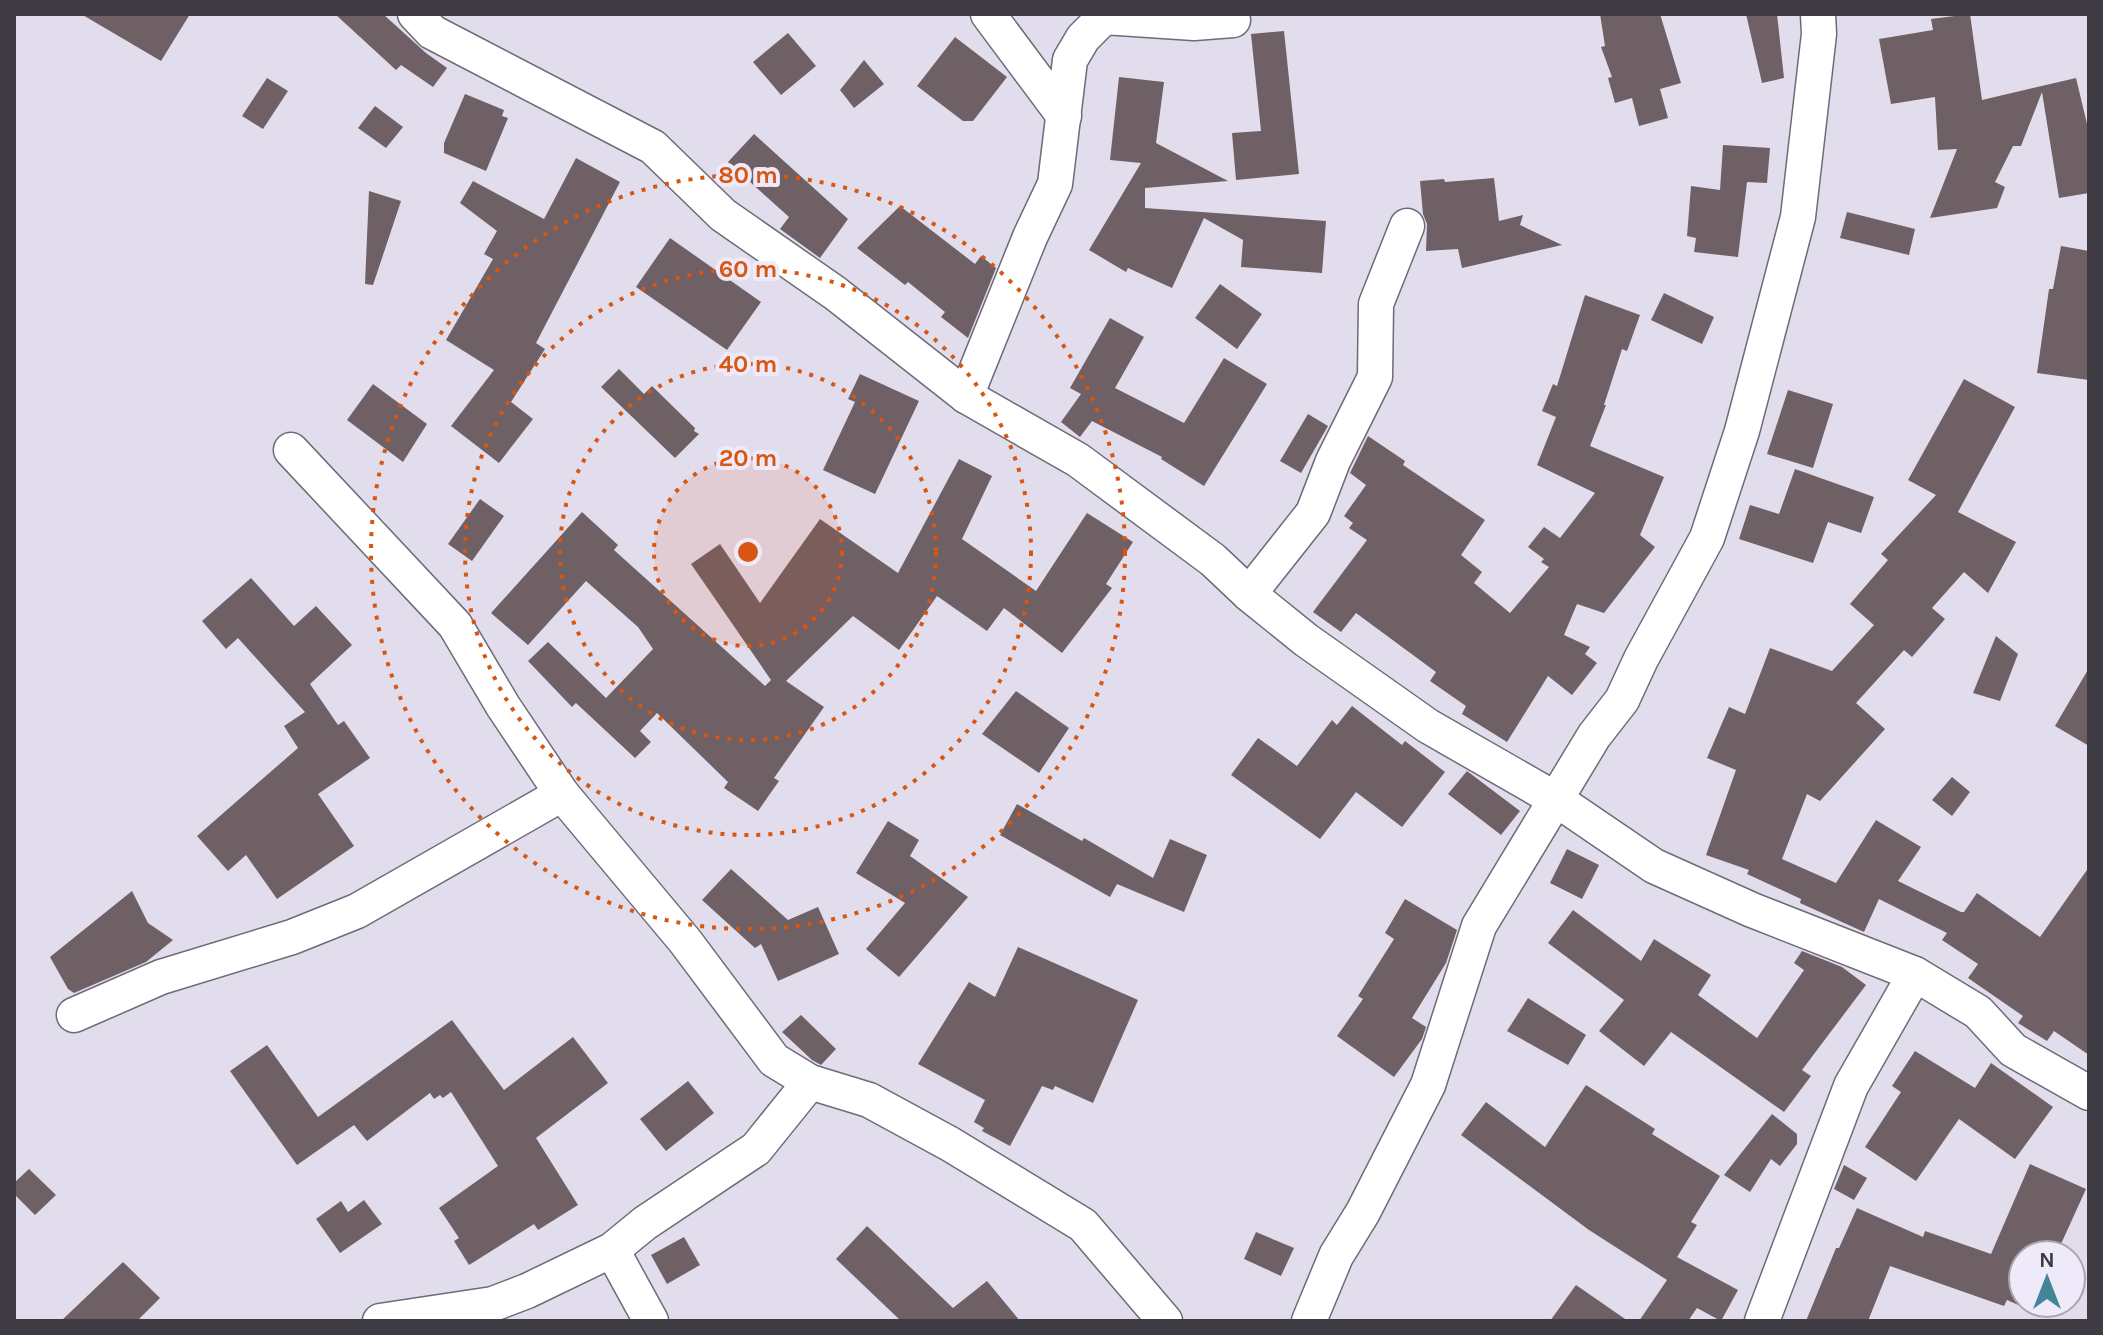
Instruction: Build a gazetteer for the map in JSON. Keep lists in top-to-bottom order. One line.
{"north":"top","rings":["80 m","60 m","40 m","20 m"]}
